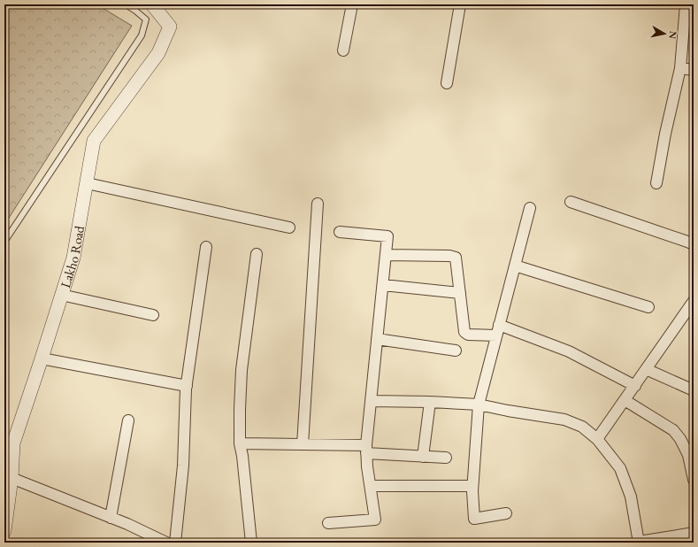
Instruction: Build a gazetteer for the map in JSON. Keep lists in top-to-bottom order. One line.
{"streets":{"street":["Lakho Road"]},"north":"right"}
